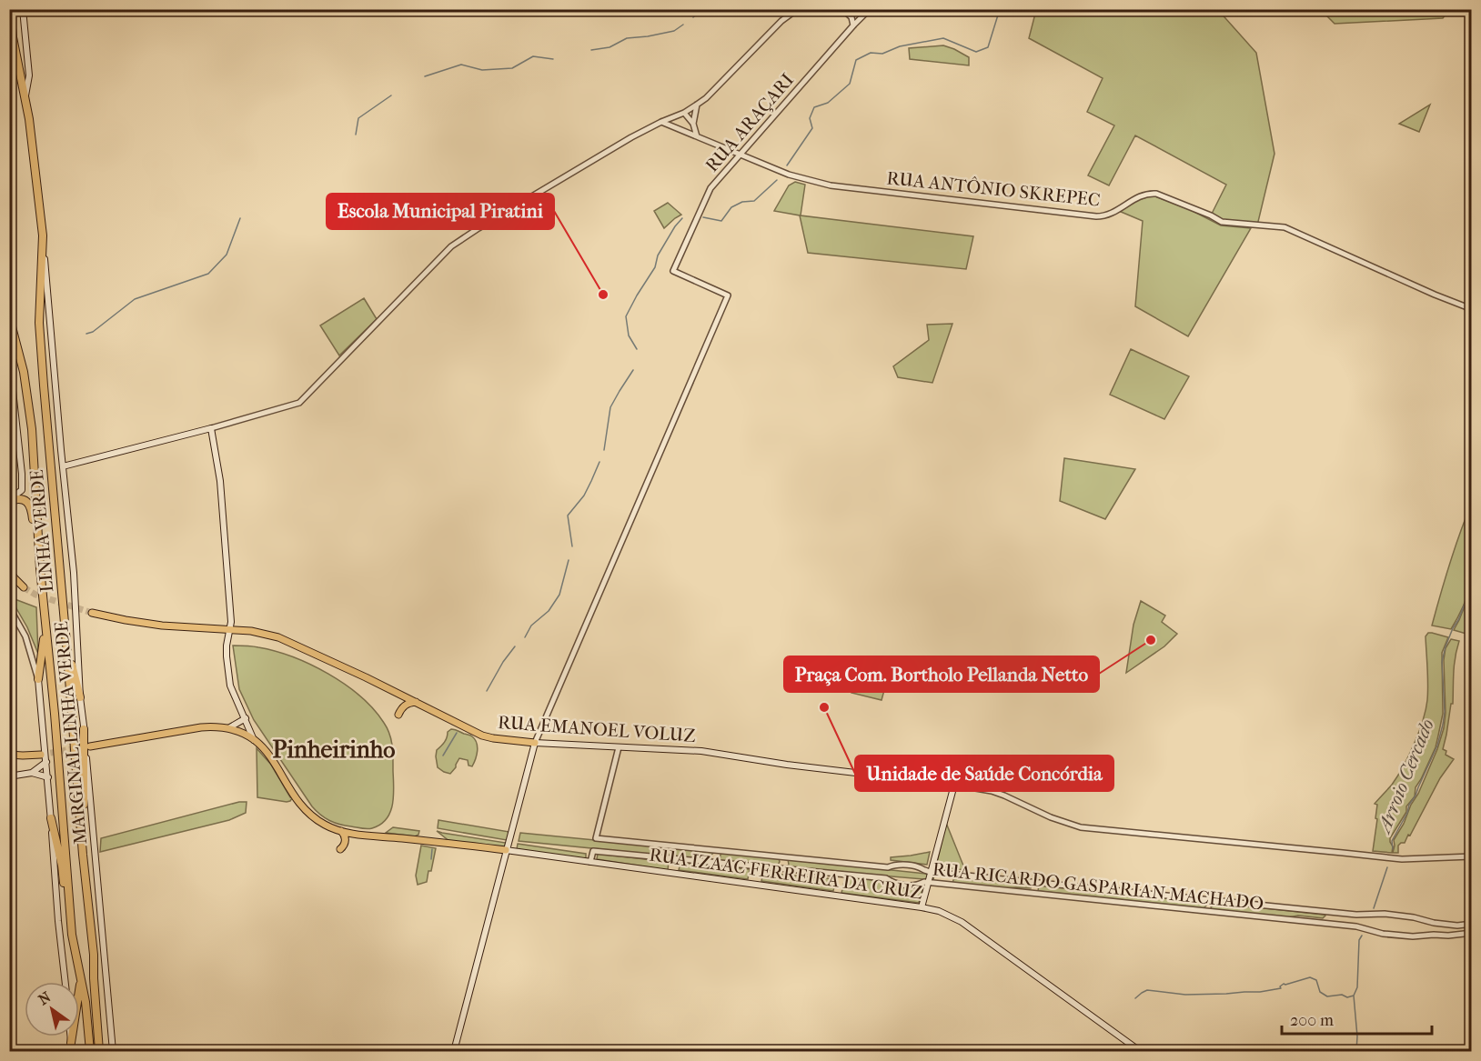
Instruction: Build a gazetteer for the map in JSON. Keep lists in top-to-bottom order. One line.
{"streets":{"highway":["LINHA VERDE"],"main road":["RUA EMANOEL VOLUZ","MARGINAL LINHA VERDE","RUA IZAAC FERREIRA DA CRUZ"],"street":["RUA ARAÇARI","RUA ANTÔNIO SKREPEC","RUA RICARDO GASPARIAN MACHADO"]},"crossings":[["RUA ARAÇARI","RUA ANTÔNIO SKREPEC"],["RUA ARAÇARI","RUA EMANOEL VOLUZ"],["LINHA VERDE","MARGINAL LINHA VERDE"],["RUA EMANOEL VOLUZ","RUA RICARDO GASPARIAN MACHADO"],["RUA IZAAC FERREIRA DA CRUZ","RUA RICARDO GASPARIAN MACHADO"]],"districts":["Pinheirinho"],"water":["Arroio Cercado"],"places":["Escola Municipal Piratini","Praça Com. Bortholo Pellanda Netto","Unidade de Saúde Concórdia"],"scale_bar":"200 m","north":"top left"}
